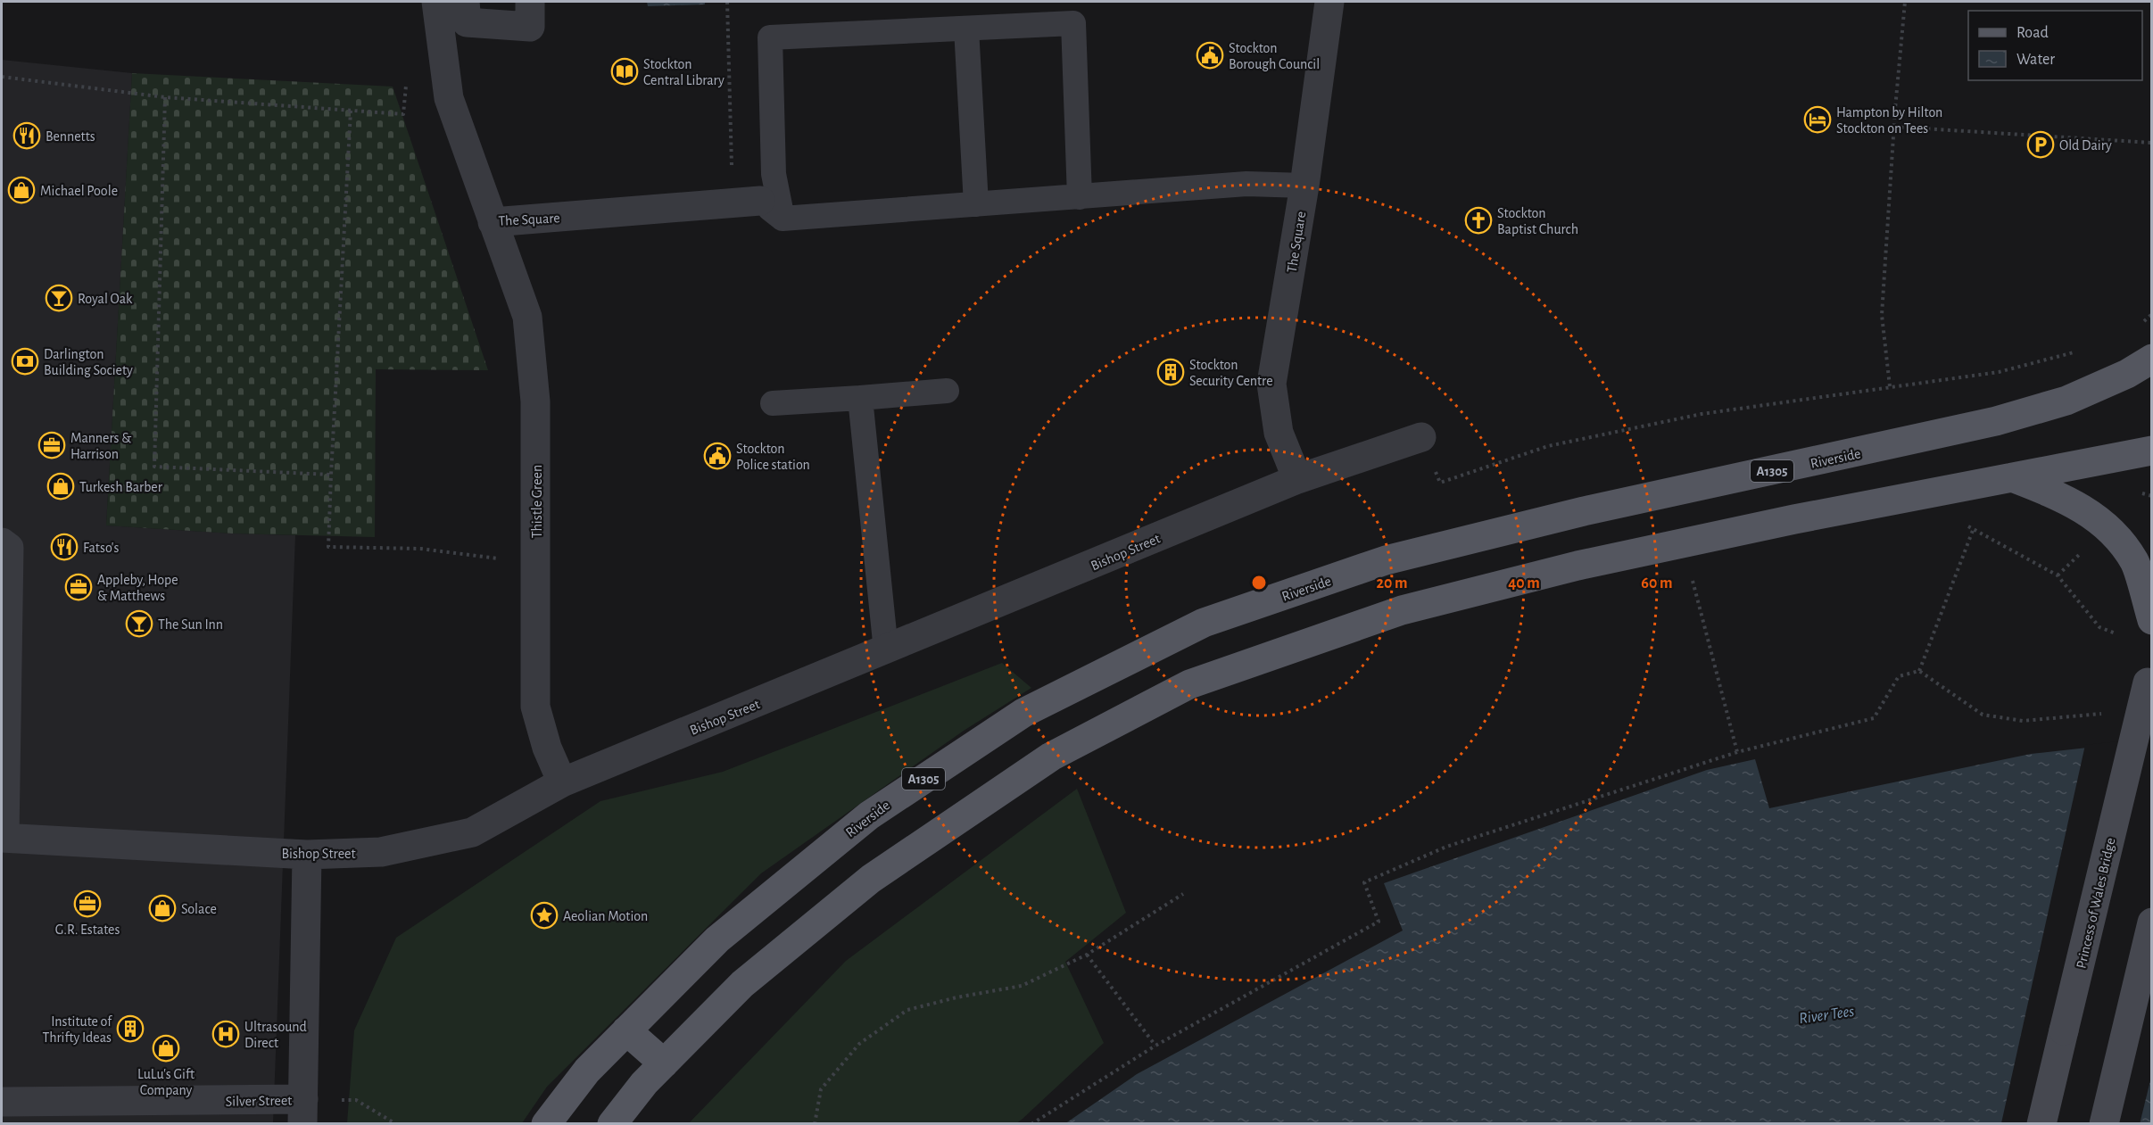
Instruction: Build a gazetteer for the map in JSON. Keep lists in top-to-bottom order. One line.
{"streets":{"main road":["Riverside","A1305"],"street":["The Square","Thistle Green","Bishop Street","Princess of Wales Bridge","Silver Street"]},"crossings":[["The Square","Thistle Green"],["The Square","Bishop Street"],["Thistle Green","Bishop Street"],["Bishop Street","Silver Street"]],"water":["River Tees"],"places":{"public building":["Stockton Borough Council","Stockton Police station"],"library":["Stockton Central Library"],"hotel":["Hampton by Hilton Stockton on Tees"],"restaurant":["Bennetts","Fatso's"],"parking":["Old Dairy"],"shop":["Michael Poole","Turkesh Barber","Solace","LuLu's Gift Company"],"church":["Stockton Baptist Church"],"bar":["Royal Oak","The Sun Inn"],"bank":["Darlington Building Society"],"building":["Stockton Security Centre","Institute of Thrifty Ideas"],"office":["Manners & Harrison","Appleby, Hope & Matthews","G.R. Estates"],"place":["Aeolian Motion"],"hospital":["Ultrasound Direct"]},"legend":["Road","Water"],"rings":["20 m","40 m","60 m"]}
